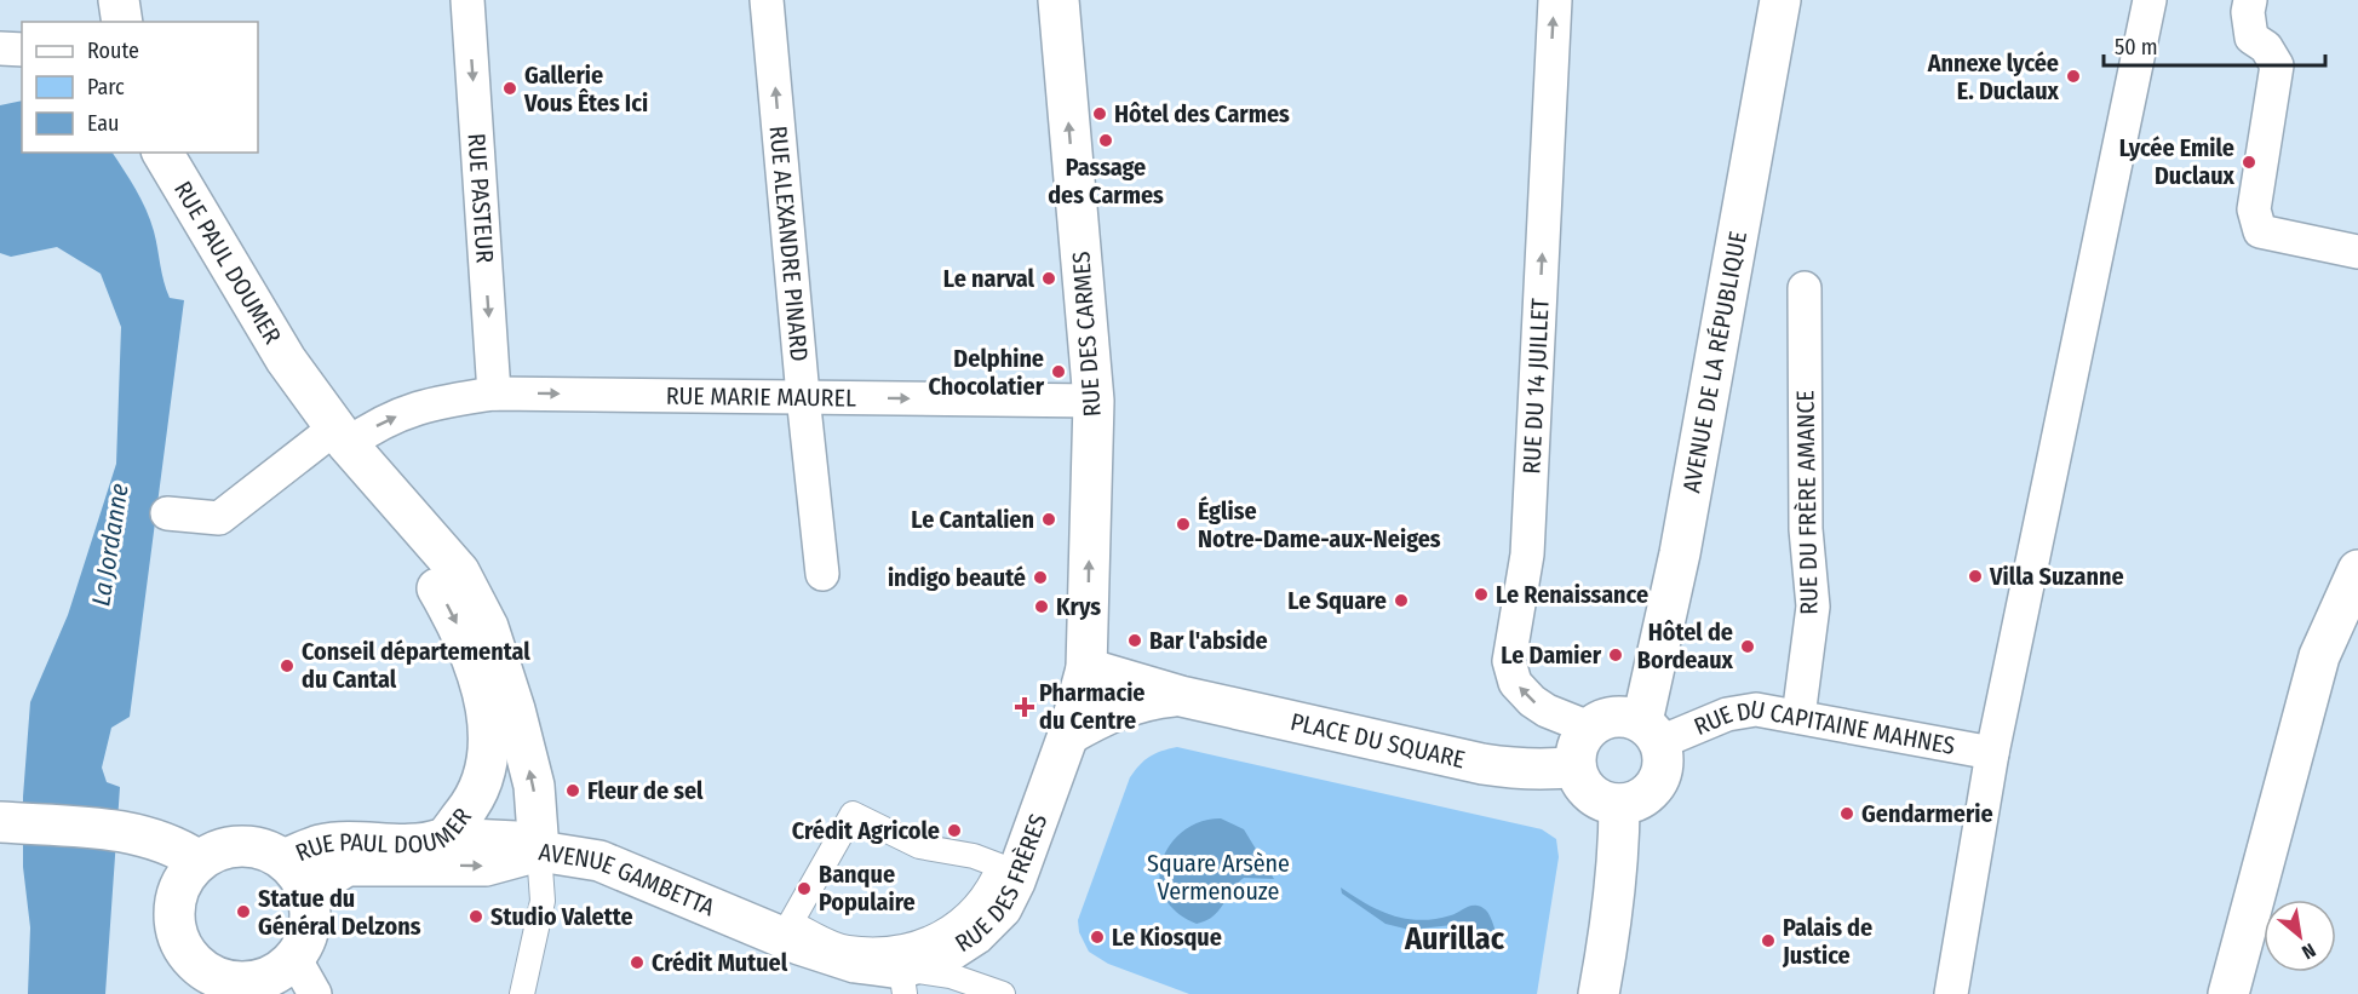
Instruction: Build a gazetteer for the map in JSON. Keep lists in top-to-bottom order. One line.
{"streets":{"street":["RUE PASTEUR","RUE ALEXANDRE PINARD","RUE PAUL DOUMER","RUE DES CARMES","AVENUE DE LA RÉPUBLIQUE","RUE DU 14 JUILLET","RUE MARIE MAUREL","RUE DU FRÈRE AMANCE","PLACE DU SQUARE","RUE DU CAPITAINE MAHNES","RUE DES FRÈRES","AVENUE GAMBETTA"]},"crossings":[["RUE PASTEUR","RUE MARIE MAUREL"],["RUE ALEXANDRE PINARD","RUE MARIE MAUREL"],["RUE PAUL DOUMER","RUE MARIE MAUREL"],["RUE PAUL DOUMER","AVENUE GAMBETTA"],["RUE DES CARMES","RUE MARIE MAUREL"],["RUE DES CARMES","PLACE DU SQUARE"],["RUE DES CARMES","RUE DES FRÈRES"],["AVENUE DE LA RÉPUBLIQUE","RUE DU 14 JUILLET"],["AVENUE DE LA RÉPUBLIQUE","PLACE DU SQUARE"],["AVENUE DE LA RÉPUBLIQUE","RUE DU CAPITAINE MAHNES"],["RUE DU 14 JUILLET","PLACE DU SQUARE"],["RUE DU 14 JUILLET","RUE DU CAPITAINE MAHNES"],["RUE DU FRÈRE AMANCE","RUE DU CAPITAINE MAHNES"],["PLACE DU SQUARE","RUE DU CAPITAINE MAHNES"],["PLACE DU SQUARE","RUE DES FRÈRES"],["RUE DES FRÈRES","AVENUE GAMBETTA"]],"one_way":["RUE PASTEUR","RUE ALEXANDRE PINARD","RUE DES CARMES","RUE DU 14 JUILLET","RUE MARIE MAUREL"],"districts":["Aurillac"],"water":["La Jordanne"],"parks":["Square Arsène Vermenouze"],"places":{"other":["Annexe lycée E. Duclaux","Gallerie Vous Êtes Ici","Hôtel des Carmes","Passage des Carmes","Lycée Emile Duclaux","Le narval","Delphine Chocolatier","Le Cantalien","Église Notre-Dame-aux-Neiges","Villa Suzanne","indigo beauté","Le Renaissance","Le Square","Krys","Bar l'abside","Hôtel de Bordeaux","Le Damier","Conseil départemental du Cantal","Fleur de sel","Gendarmerie","Crédit Agricole","Banque Populaire","Statue du Général Delzons","Studio Valette","Le Kiosque","Palais de Justice","Crédit Mutuel"],"health":["Pharmacie du Centre"]},"legend":["Route","Parc","Eau"],"scale_bar":"50 m","north":"bottom right"}
